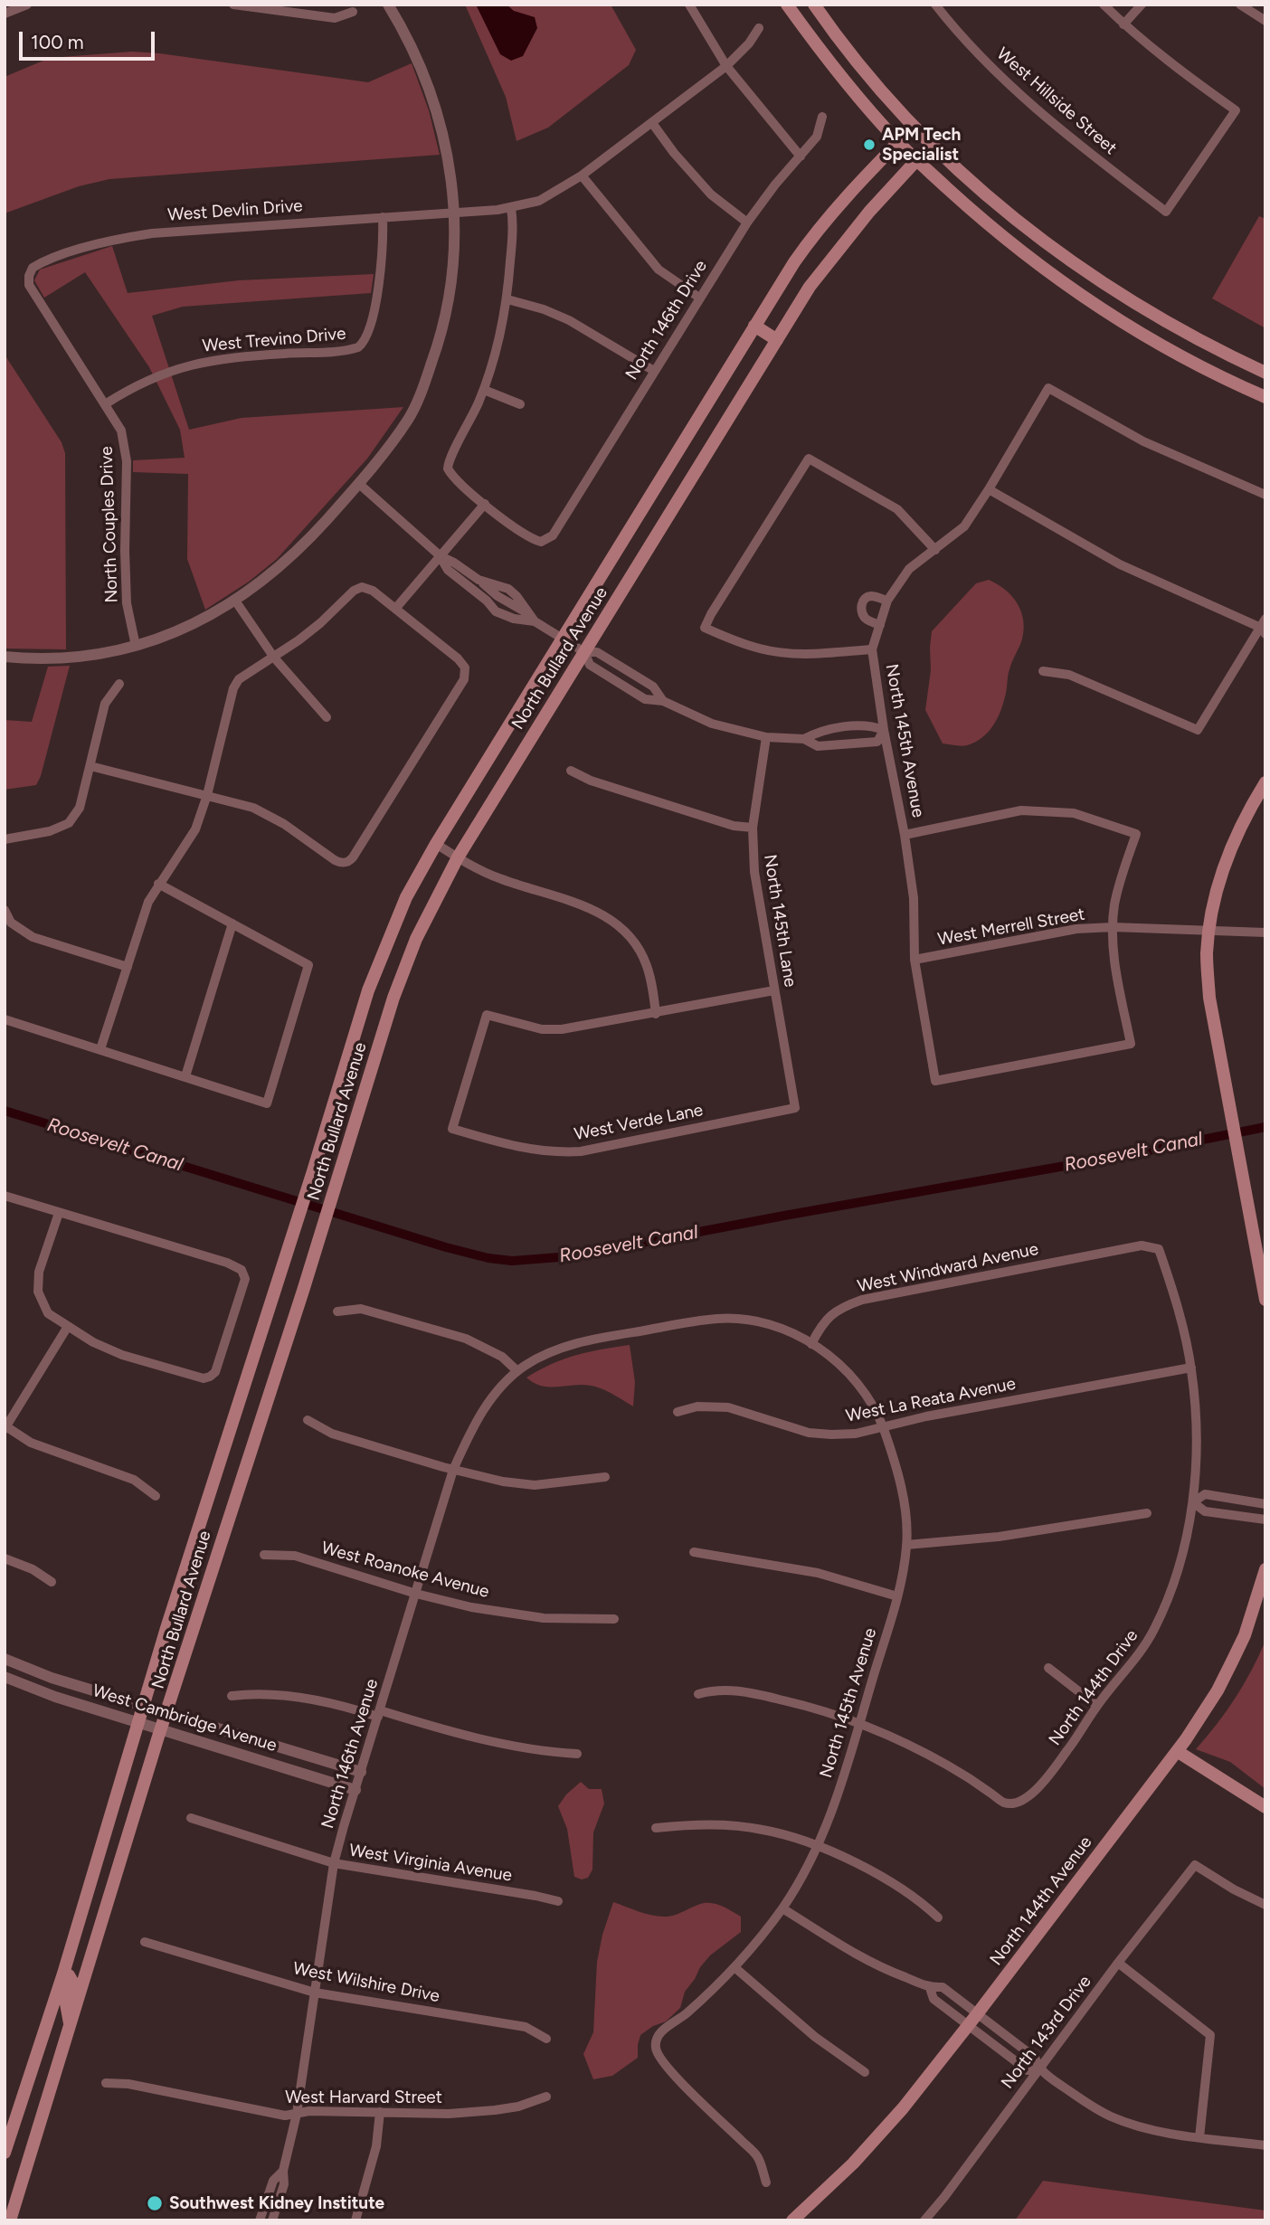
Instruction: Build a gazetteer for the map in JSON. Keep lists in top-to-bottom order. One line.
{"streets":{"main road":["North Bullard Avenue","North 144th Avenue"],"street":["West Hillside Street","West Devlin Drive","North 146th Drive","West Trevino Drive","North Couples Drive","North 145th Avenue","North 145th Lane","West Merrell Street","West Verde Lane","West Windward Avenue","West La Reata Avenue","West Roanoke Avenue","North 144th Drive","West Cambridge Avenue","North 146th Avenue","West Virginia Avenue","West Wilshire Drive","North 143rd Drive","West Harvard Street"]},"crossings":[["West Devlin Drive","West Trevino Drive"],["West Devlin Drive","North Couples Drive"],["West Trevino Drive","North Couples Drive"],["North Bullard Avenue","West Cambridge Avenue"],["North 145th Avenue","West Merrell Street"],["North 145th Avenue","West Windward Avenue"],["North 145th Avenue","West La Reata Avenue"],["North 145th Avenue","North 144th Drive"],["North 145th Lane","West Verde Lane"],["West Windward Avenue","North 144th Drive"],["West La Reata Avenue","North 144th Drive"],["West Roanoke Avenue","North 146th Avenue"],["West Cambridge Avenue","North 146th Avenue"],["North 146th Avenue","West Virginia Avenue"],["North 146th Avenue","West Wilshire Drive"],["North 146th Avenue","West Harvard Street"]],"water":["Roosevelt Canal"],"places":["APM Tech Specialist","Southwest Kidney Institute"],"scale_bar":"100 m"}
